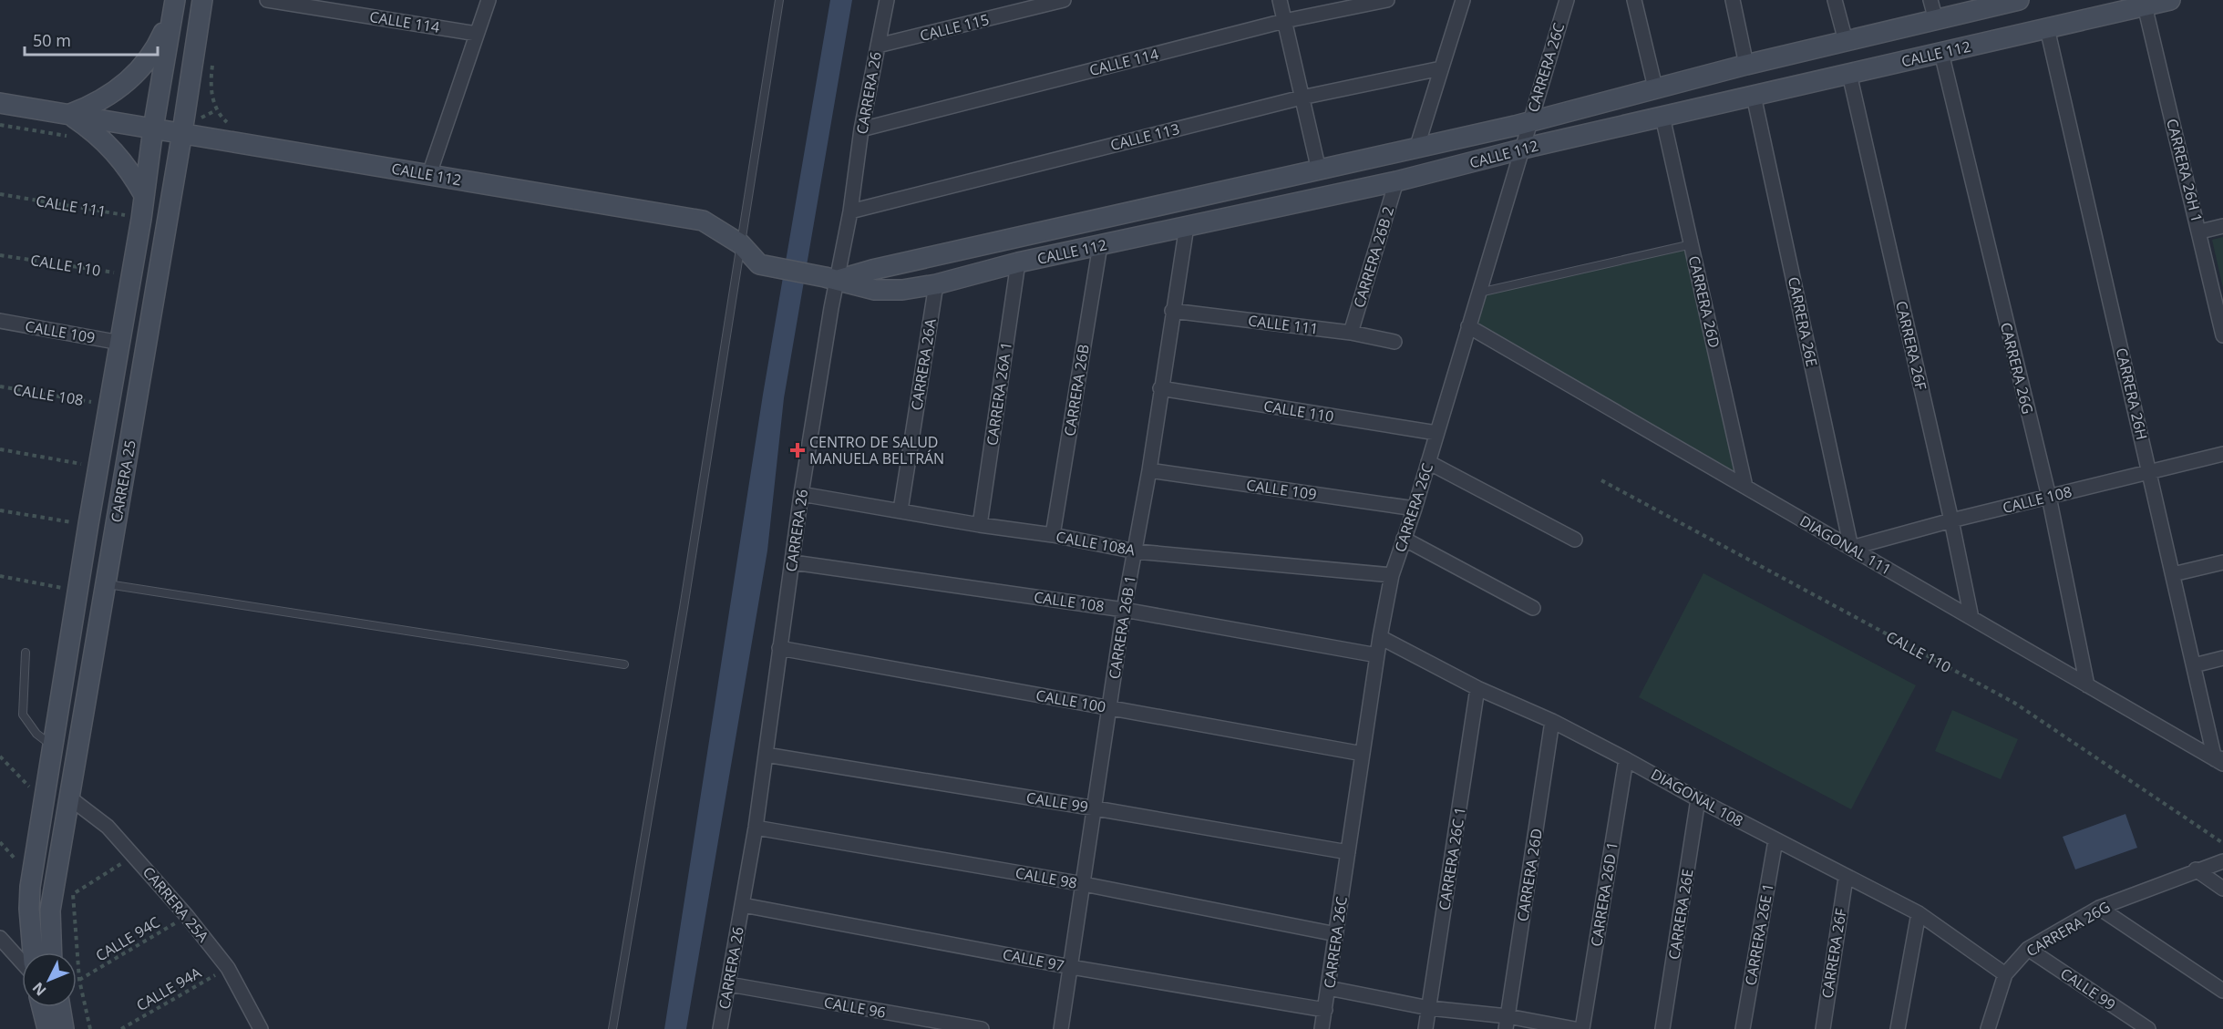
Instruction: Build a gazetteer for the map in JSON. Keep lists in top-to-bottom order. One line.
{"streets":{"street":["CALLE 114","CALLE 115","CALLE 112","CARRERA 26C","CARRERA 26","CALLE 113","CARRERA 26H 1","CALLE 111","CARRERA 26B 2","CALLE 110","CARRERA 26D","CARRERA 26E","CALLE 109","CARRERA 26F","CARRERA 26A","CARRERA 26G","CARRERA 26B","CARRERA 26A 1","CARRERA 26H","CALLE 108","CARRERA 25","CALLE 108A","DIAGONAL 111","CARRERA 26B 1","CALLE 100","DIAGONAL 108","CALLE 99","CARRERA 26C 1","CALLE 98","CARRERA 26D 1","CARRERA 25A","CARRERA 26E 1","CALLE 97","CALLE 96"],"path":["CALLE 94C","CALLE 94A"]},"crossings":[["CALLE 114","CARRERA 26"],["CALLE 115","CARRERA 26"],["CALLE 112","CARRERA 26C"],["CALLE 112","CARRERA 26"],["CALLE 112","CARRERA 26H 1"],["CALLE 112","CARRERA 26B 2"],["CALLE 112","CARRERA 26D"],["CALLE 112","CARRERA 26E"],["CALLE 112","CARRERA 26F"],["CALLE 112","CARRERA 26A"],["CALLE 112","CARRERA 26G"],["CALLE 112","CARRERA 26B"],["CALLE 112","CARRERA 26A 1"],["CALLE 112","CARRERA 26H"],["CALLE 112","CARRERA 25"],["CALLE 112","CARRERA 26B 1"],["CARRERA 26C","CALLE 110"],["CARRERA 26C","CALLE 109"],["CARRERA 26C","CALLE 108"],["CARRERA 26C","CALLE 108A"],["CARRERA 26C","DIAGONAL 111"],["CARRERA 26C","CALLE 100"],["CARRERA 26C","DIAGONAL 108"],["CARRERA 26C","CALLE 99"],["CARRERA 26C","CALLE 98"],["CARRERA 26C","CALLE 97"],["CARRERA 26","CALLE 113"],["CARRERA 26","CALLE 108"],["CARRERA 26","CALLE 108A"],["CARRERA 26","CALLE 100"],["CARRERA 26","CALLE 99"],["CARRERA 26","CALLE 98"],["CARRERA 26","CALLE 97"],["CARRERA 26","CALLE 96"],["CALLE 111","CARRERA 26B 2"],["CALLE 111","CARRERA 25"],["CALLE 111","CARRERA 26B 1"],["CALLE 110","CARRERA 25"],["CALLE 110","CARRERA 26B 1"],["CARRERA 26D","DIAGONAL 111"],["CARRERA 26D","DIAGONAL 108"],["CARRERA 26E","CALLE 108"],["CARRERA 26E","DIAGONAL 111"],["CARRERA 26E","DIAGONAL 108"],["CALLE 109","CARRERA 25"],["CALLE 109","CARRERA 26B 1"],["CARRERA 26F","CALLE 108"],["CARRERA 26F","DIAGONAL 111"],["CARRERA 26F","DIAGONAL 108"],["CARRERA 26A","CALLE 108A"],["CARRERA 26G","CALLE 108"],["CARRERA 26G","DIAGONAL 111"],["CARRERA 26G","DIAGONAL 108"],["CARRERA 26G","CALLE 99"],["CARRERA 26B","CALLE 108A"],["CARRERA 26A 1","CALLE 108A"],["CARRERA 26H","CALLE 108"],["CARRERA 26H","DIAGONAL 111"],["CALLE 108","DIAGONAL 111"],["CALLE 108","CARRERA 26B 1"],["CARRERA 25","CARRERA 25A"],["CALLE 108A","CARRERA 26B 1"],["CARRERA 26B 1","CALLE 100"],["CARRERA 26B 1","CALLE 99"],["CARRERA 26B 1","CALLE 98"],["CARRERA 26B 1","CALLE 97"],["DIAGONAL 108","CARRERA 26C 1"],["DIAGONAL 108","CARRERA 26D 1"],["DIAGONAL 108","CARRERA 26E 1"],["CARRERA 25A","CALLE 94C"],["CARRERA 25A","CALLE 94A"]],"places":{"health":["CENTRO DE SALUD MANUELA BELTRÁN"]},"scale_bar":"50 m","north":"bottom left"}
